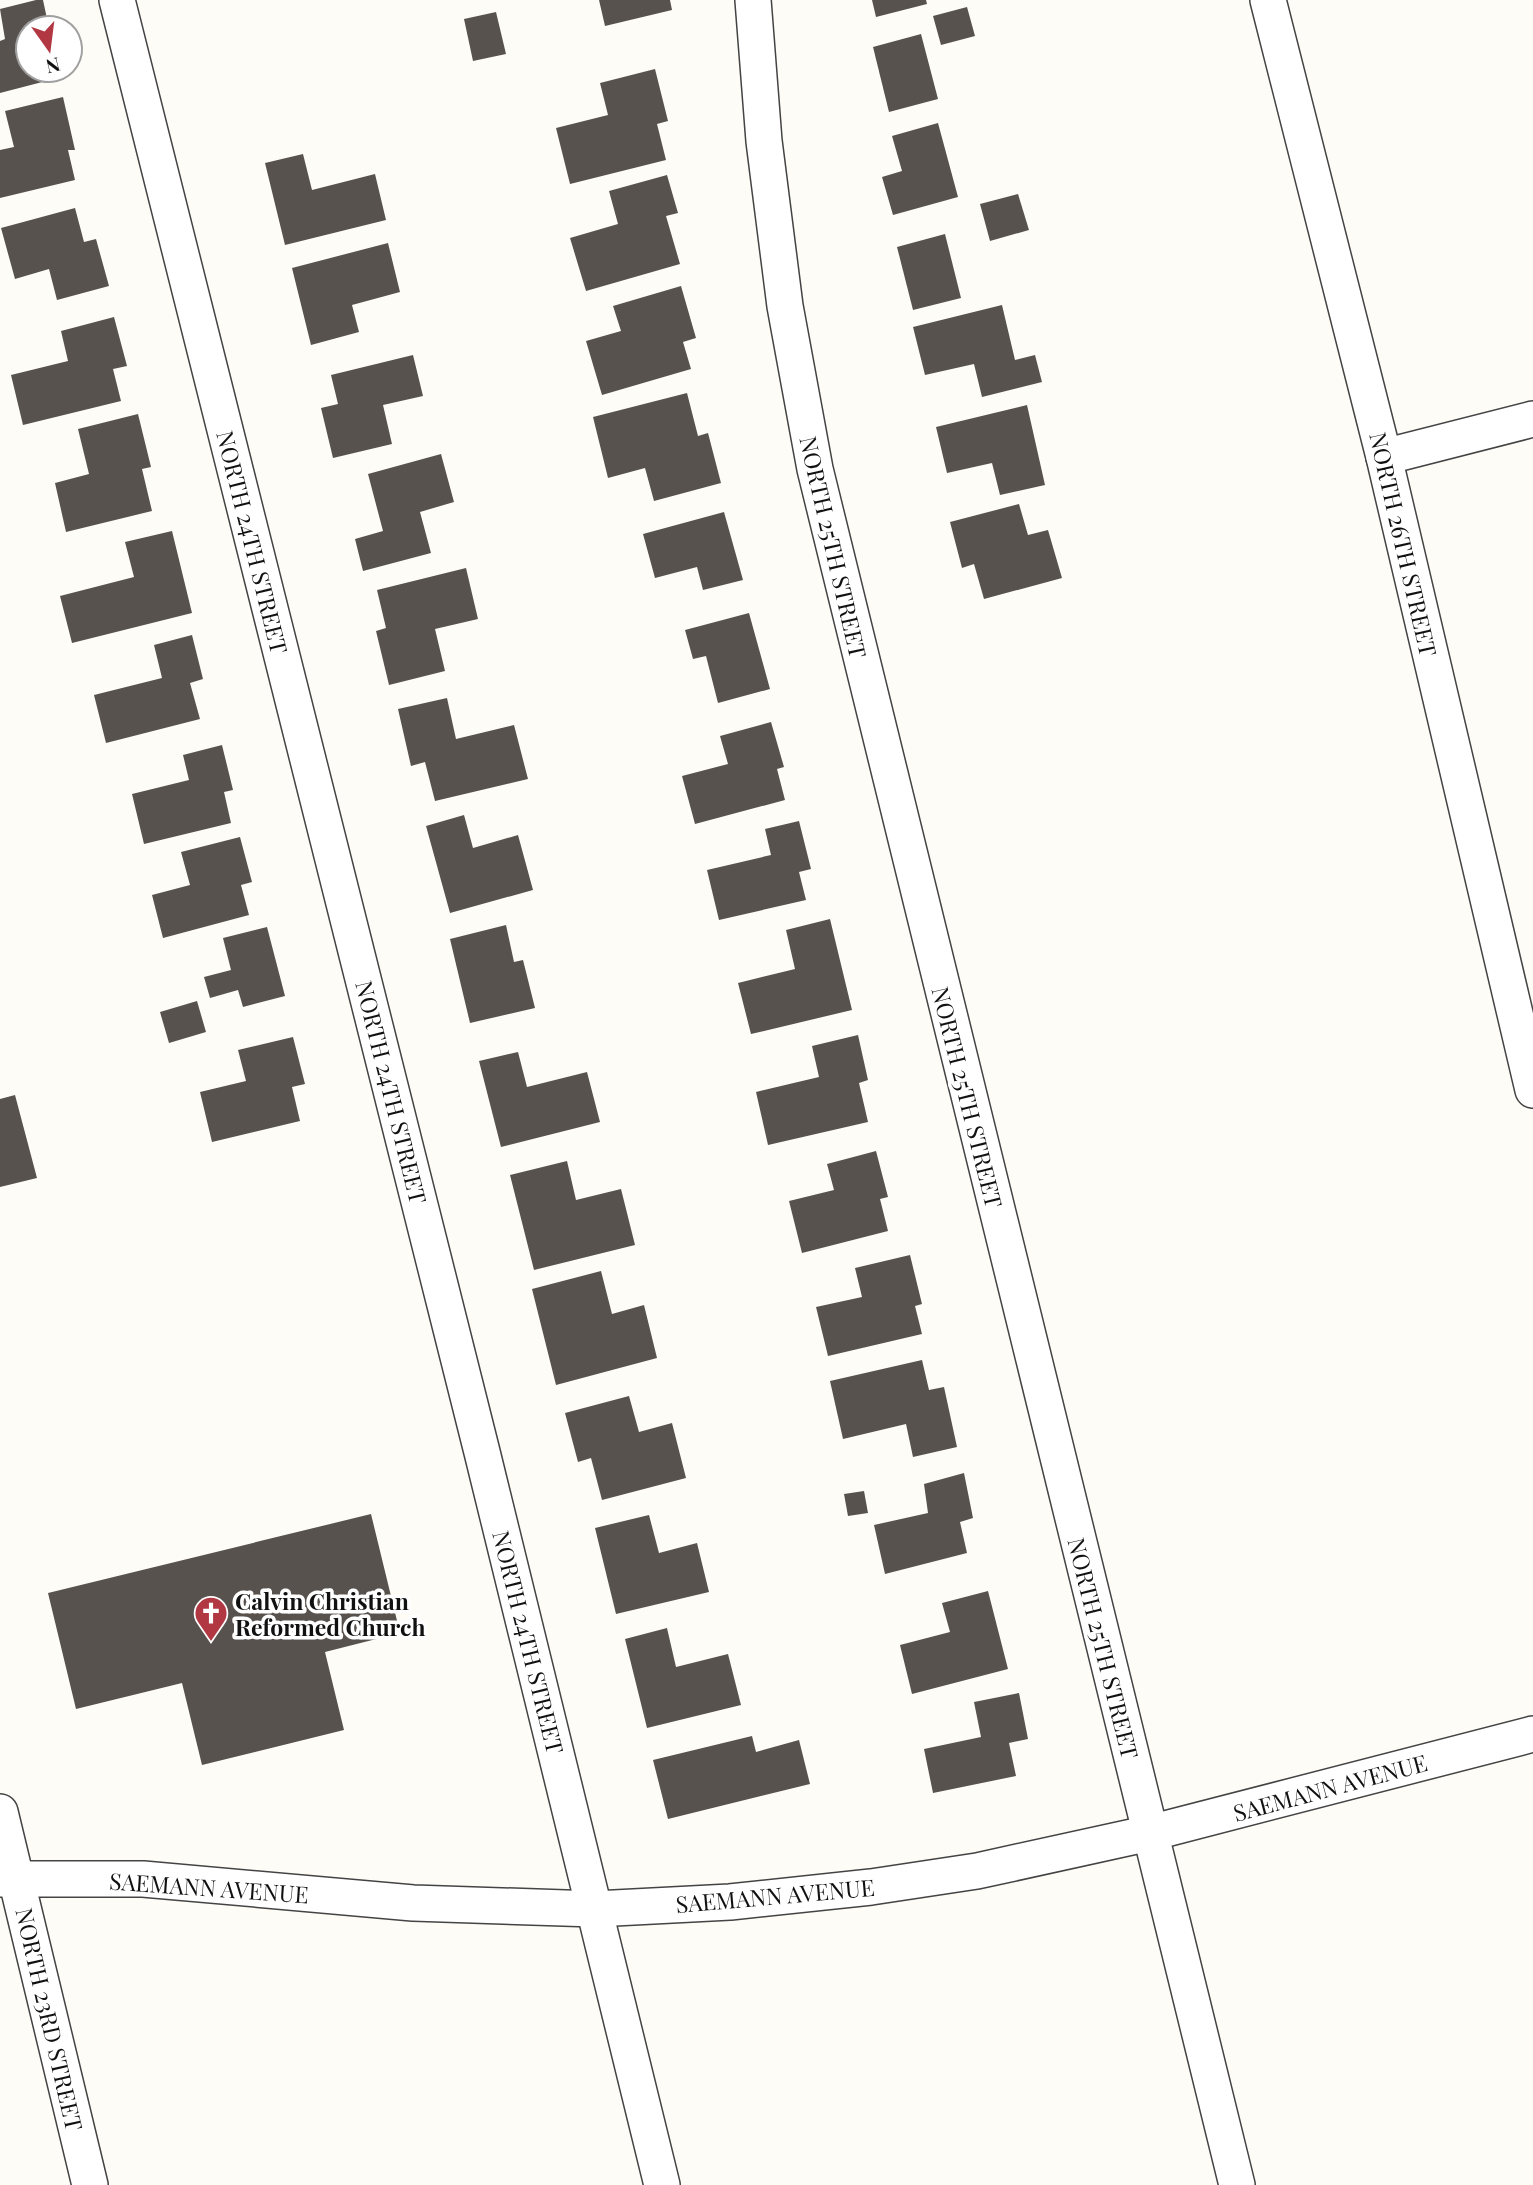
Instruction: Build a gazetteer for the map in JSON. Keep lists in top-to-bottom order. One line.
{"streets":{"street":["NORTH 24TH STREET","NORTH 26TH STREET","NORTH 25TH STREET","SAEMANN AVENUE","NORTH 23RD STREET"]},"crossings":[["NORTH 24TH STREET","SAEMANN AVENUE"],["NORTH 25TH STREET","SAEMANN AVENUE"],["SAEMANN AVENUE","NORTH 23RD STREET"]],"places":{"church":["Calvin Christian Reformed Church"]},"north":"bottom"}
